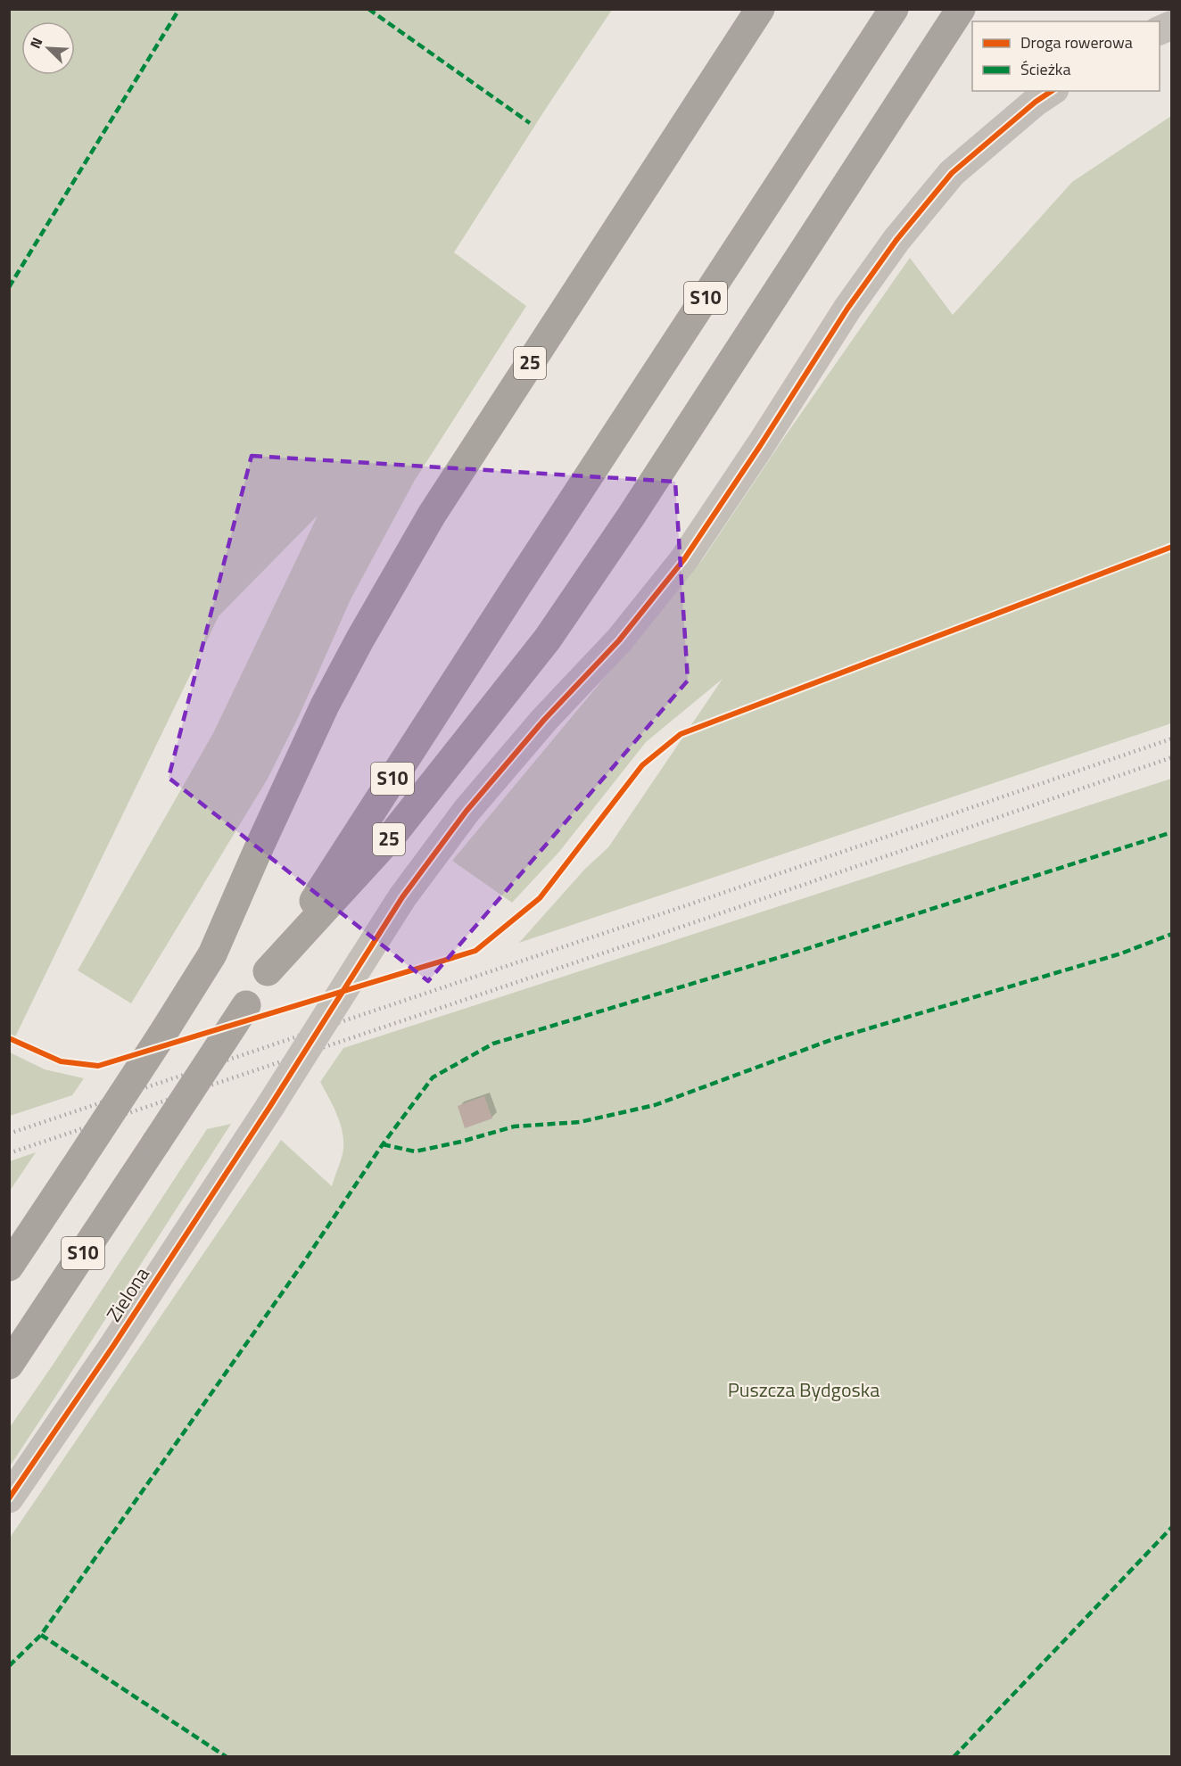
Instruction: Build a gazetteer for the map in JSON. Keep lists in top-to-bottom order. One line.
{"streets":{"highway":["S10","25"],"street":["Zielona"]},"crossings":[["S10","25"]],"parks":["Puszcza Bydgoska"],"legend":["Droga rowerowa","Ścieżka"],"north":"top left"}
